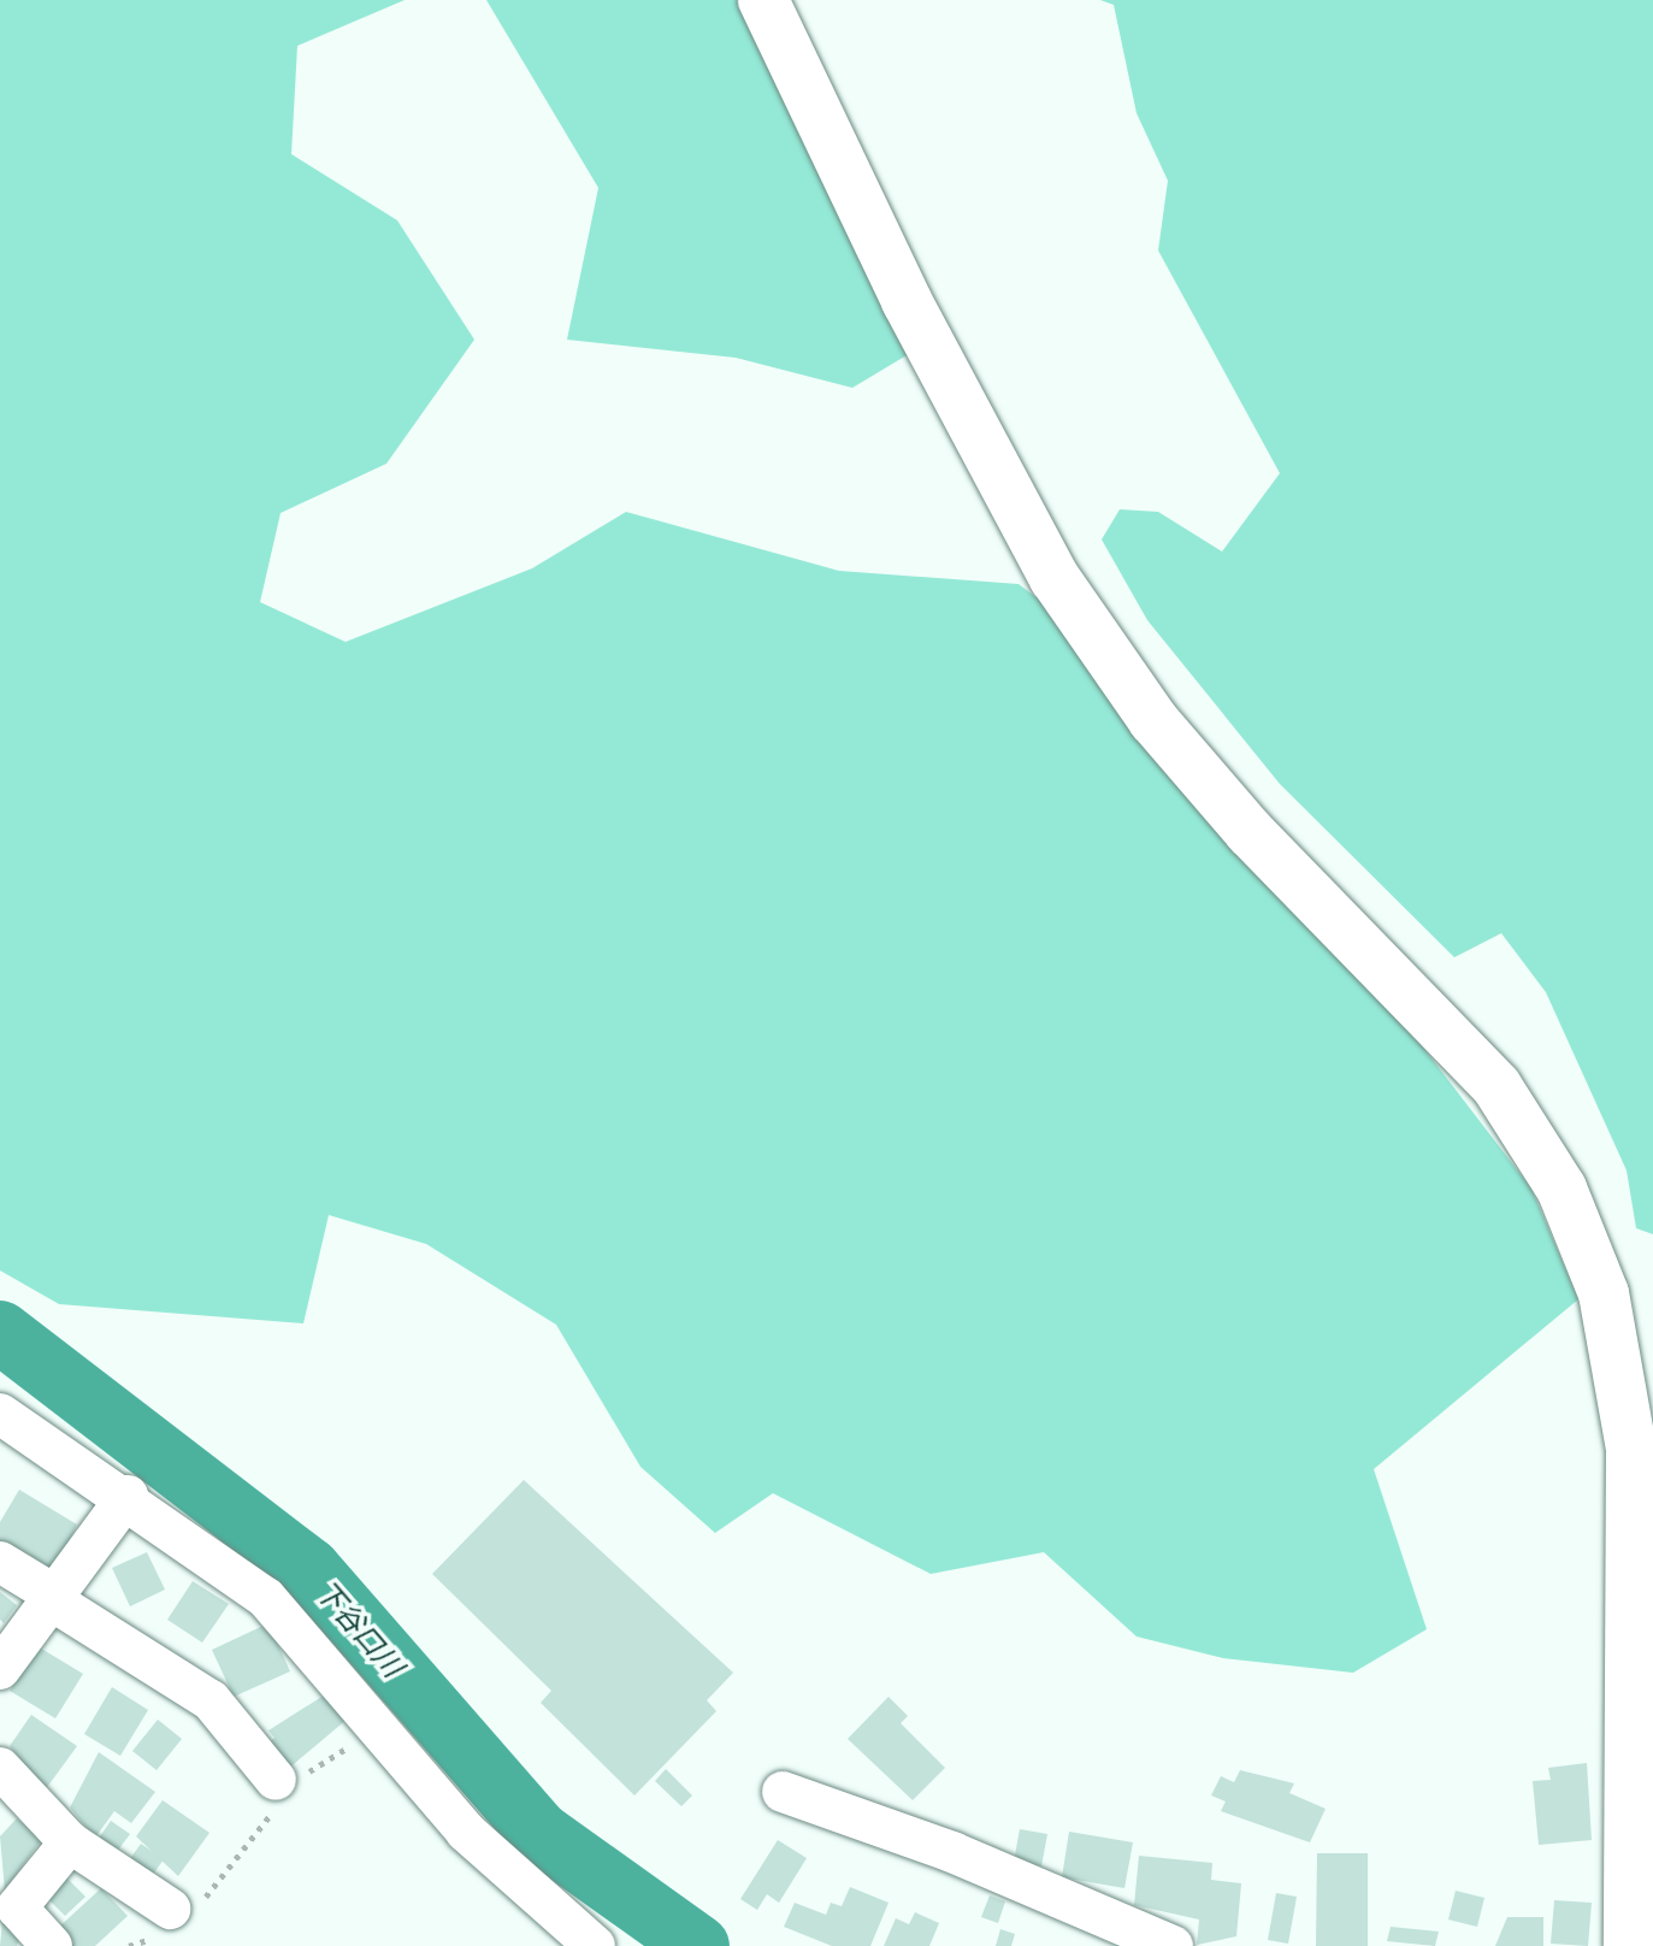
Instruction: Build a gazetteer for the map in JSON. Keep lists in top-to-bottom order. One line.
{"water":["下谷口川"]}
